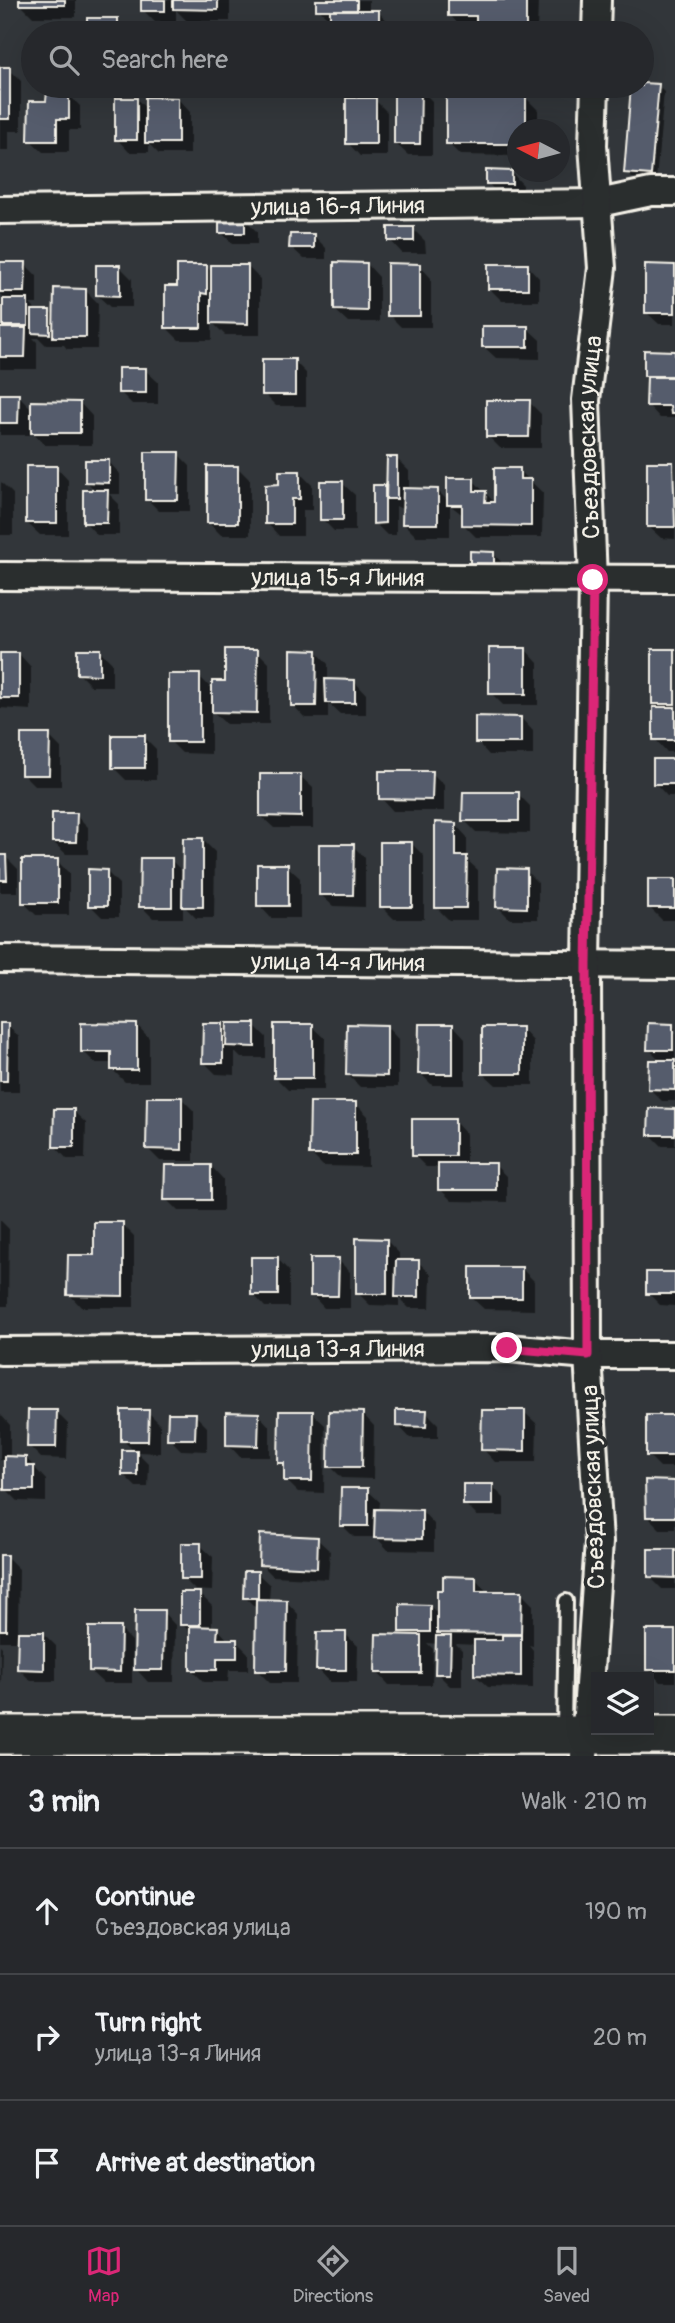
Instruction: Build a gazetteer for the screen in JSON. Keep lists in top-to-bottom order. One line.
{"streets":{"street":["улица 16-я Линия","Съездовская улица","улица 15-я Линия","улица 14-я Линия","улица 13-я Линия"]},"crossings":[["улица 16-я Линия","Съездовская улица"],["Съездовская улица","улица 15-я Линия"],["Съездовская улица","улица 14-я Линия"],["Съездовская улица","улица 13-я Линия"]],"north":"left","page":{"search":"Search here","heading":["3 min","Walk · 210 m"],"list":[["Continue","Съездовская улица","190 m"],["Turn right","улица 13-я Линия","20 m"],"Arrive at destination"],"nav":["Map","Directions","Saved"]}}
